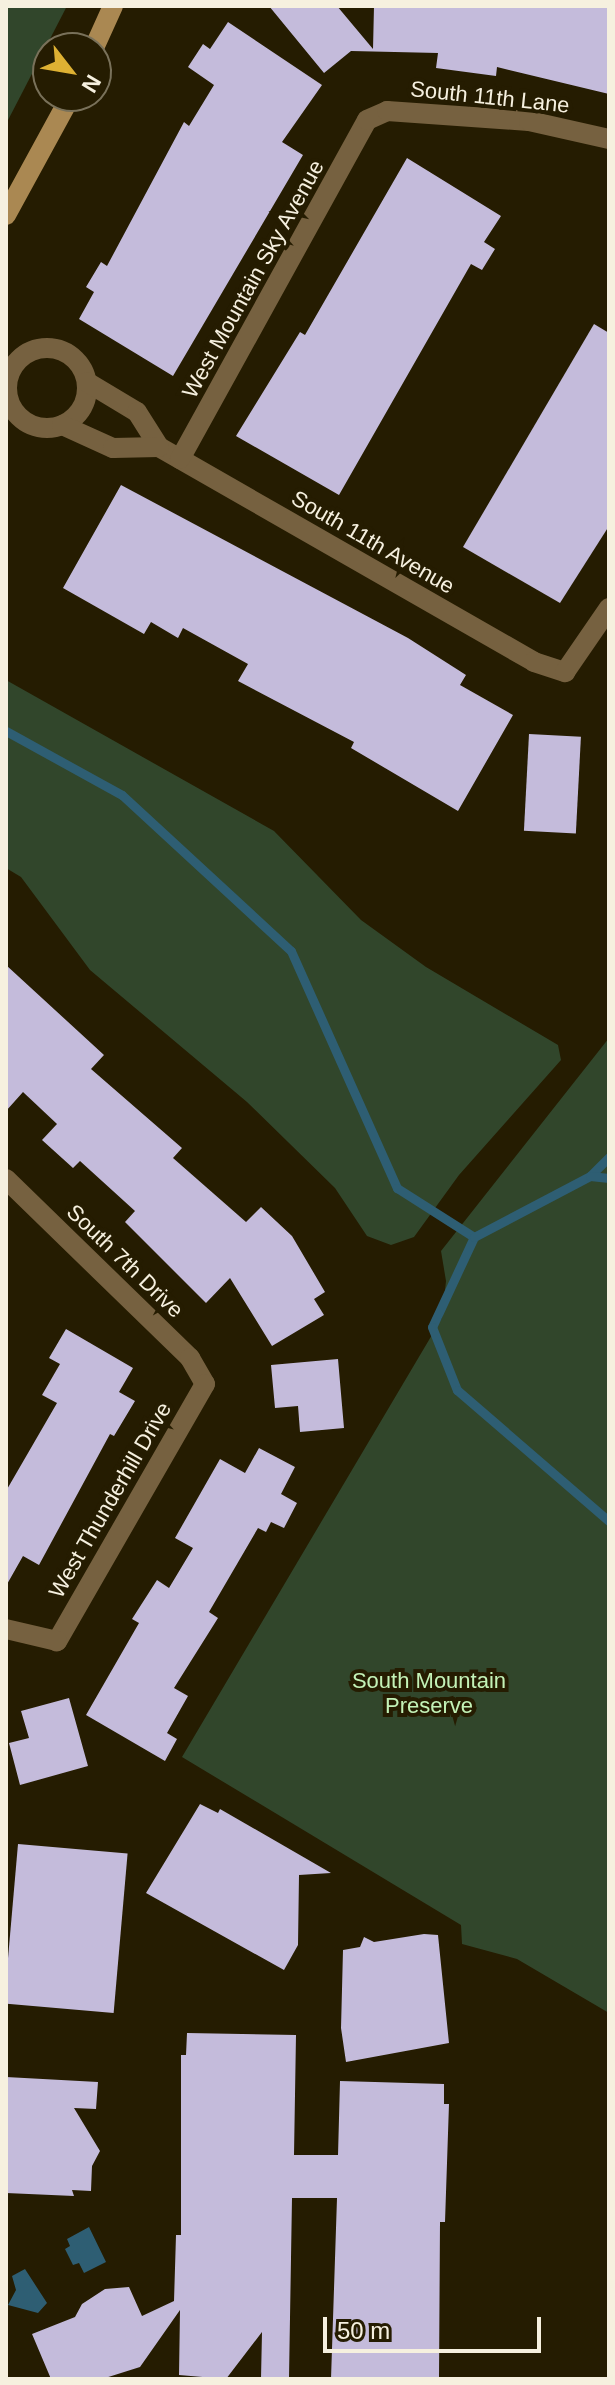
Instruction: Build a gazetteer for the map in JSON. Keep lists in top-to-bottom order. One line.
{"streets":{"street":["South 11th Lane","West Mountain Sky Avenue","South 11th Avenue","South 7th Drive","West Thunderhill Drive"]},"crossings":[["South 11th Lane","West Mountain Sky Avenue"],["West Mountain Sky Avenue","South 11th Avenue"],["South 7th Drive","West Thunderhill Drive"]],"parks":["South Mountain Preserve"],"scale_bar":"50 m","north":"bottom right"}
